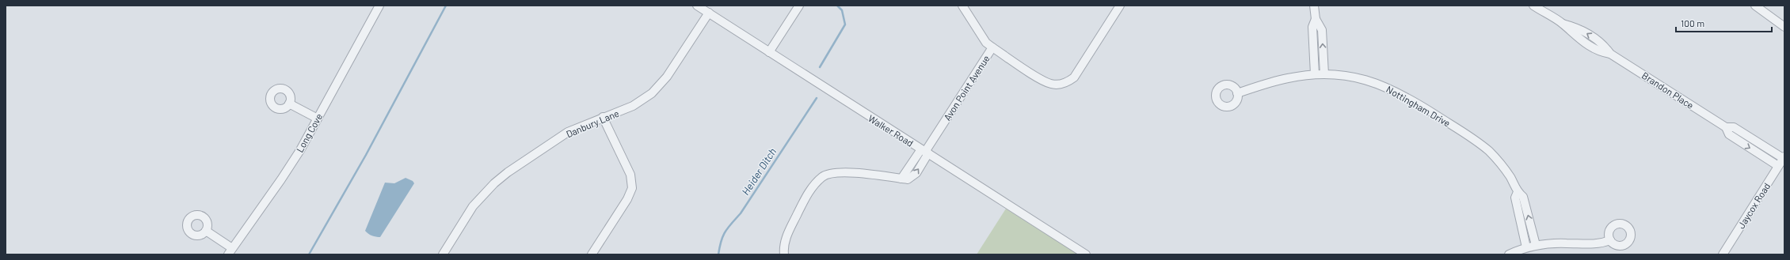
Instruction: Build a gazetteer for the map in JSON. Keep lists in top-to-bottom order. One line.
{"streets":{"street":["Avon Point Avenue","Brandon Place","Nottingham Drive","Danbury Lane","Walker Road","Long Cove","Jaycox Road"]},"crossings":[["Avon Point Avenue","Walker Road"],["Brandon Place","Jaycox Road"],["Danbury Lane","Walker Road"]],"water":["Heider Ditch"],"scale_bar":"100 m"}
